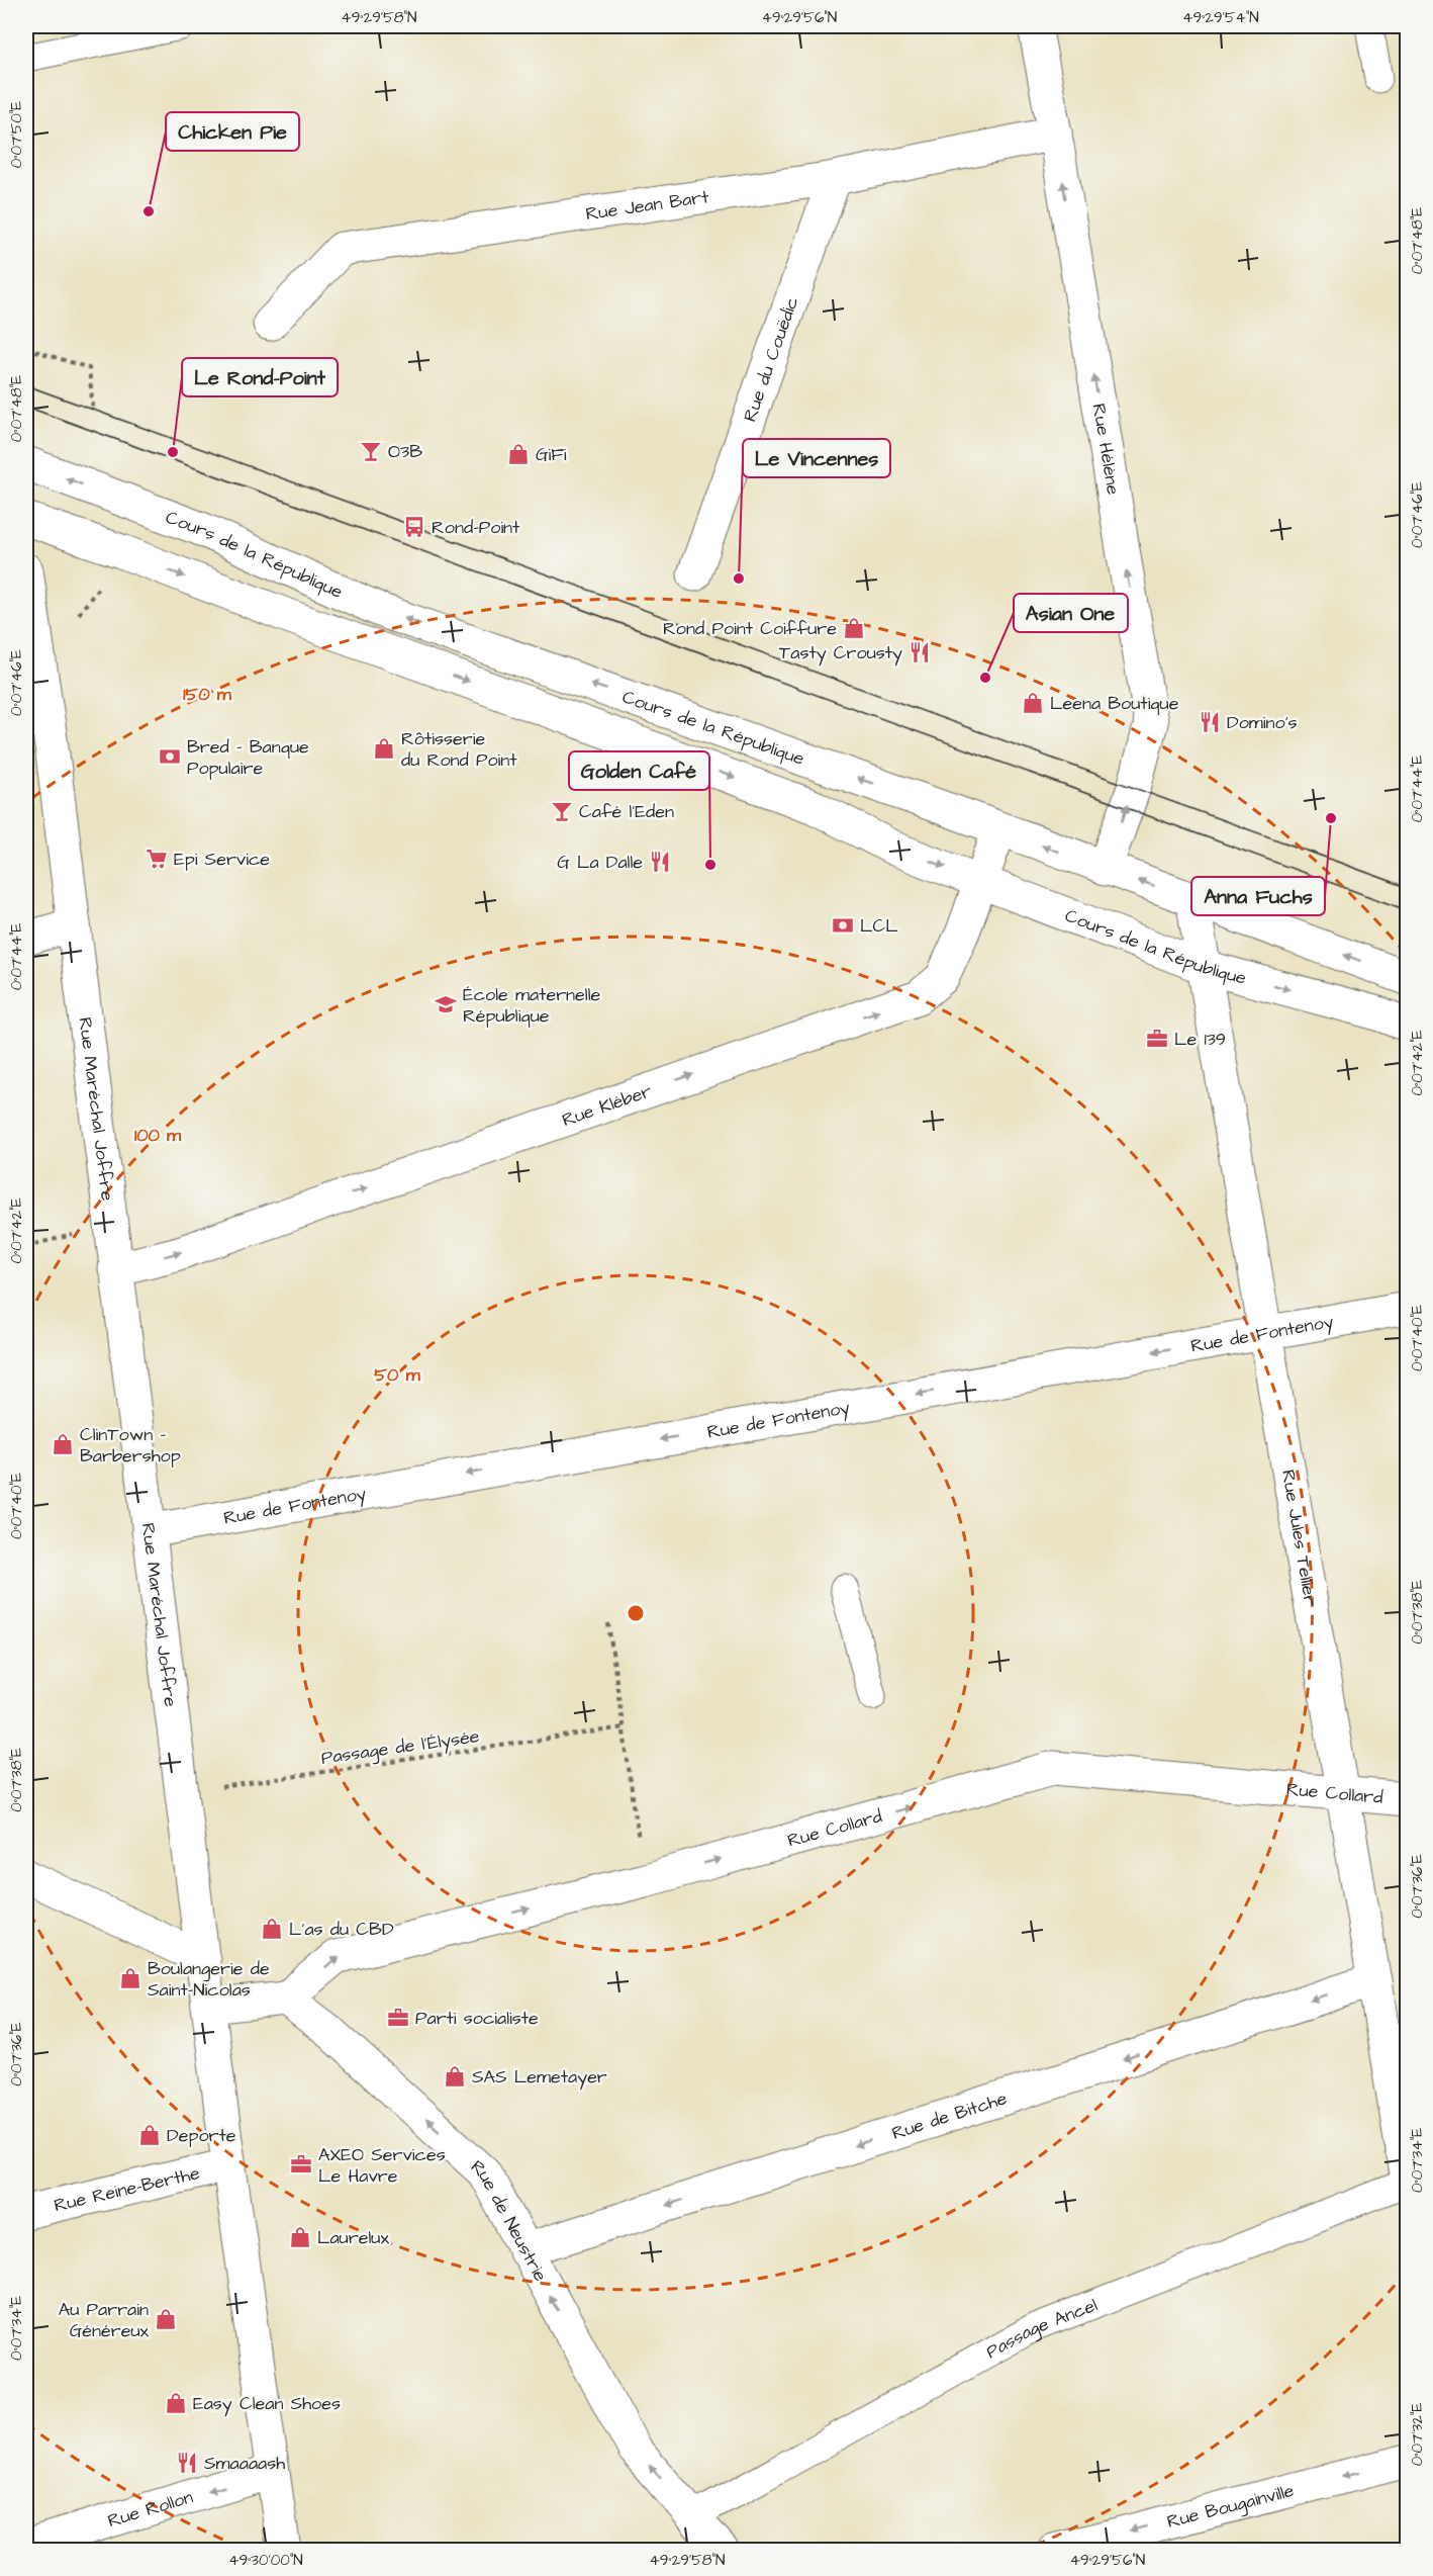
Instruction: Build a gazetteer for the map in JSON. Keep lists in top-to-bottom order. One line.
{"streets":{"street":["Rue Jean Bart","Rue du Couëdic","Rue Hélène","Cours de la République","Rue Kléber","Rue Maréchal Joffre","Rue de Fontenoy","Rue Jules Tellier","Rue Collard","Rue de Bitche","Rue Reine-Berthe","Rue de Neustrie","Rue Bougainville","Rue Rollon"],"lane":["Passage Ancel"],"path":["Passage de l'Élysée"]},"crossings":[["Rue Jean Bart","Rue du Couëdic"],["Rue Jean Bart","Rue Hélène"],["Rue Hélène","Cours de la République"],["Cours de la République","Rue Kléber"],["Cours de la République","Rue Jules Tellier"],["Rue Kléber","Rue Maréchal Joffre"],["Rue Maréchal Joffre","Rue de Fontenoy"],["Rue Maréchal Joffre","Passage de l'Élysée"],["Rue Maréchal Joffre","Rue Reine-Berthe"],["Rue Maréchal Joffre","Rue Rollon"],["Rue de Fontenoy","Rue Jules Tellier"],["Rue Jules Tellier","Rue Collard"],["Rue Jules Tellier","Rue de Bitche"],["Rue Collard","Rue de Neustrie"],["Rue de Bitche","Rue de Neustrie"],["Rue de Neustrie","Passage Ancel"]],"one_way":["Rue Hélène","Rue Kléber","Rue de Fontenoy","Rue Collard","Rue de Bitche","Rue de Neustrie","Rue Bougainville","Rue Rollon"],"places":{"other":["Chicken Pie","Le Rond-Point","Le Vincennes","Asian One","Anna Fuchs","Golden Café"],"bar":["O3B","Café l'Eden"],"shop":["GiFi","Rond Point Coiffure","Leena Boutique","Rôtisserie du Rond Point","ClinTown - Barbershop","L'as du CBD","Boulangerie de Saint-Nicolas","SAS Lemetayer","Deporte","Laurelux","Au Parrain Généreux","Easy Clean Shoes"],"bus stop":["Rond-Point"],"restaurant":["Tasty Crousty","Domino's","G La Dalle","Smaaaash"],"bank":["Bred - Banque Populaire","LCL"],"supermarket":["Epi Service"],"school or university":["École maternelle République"],"office":["Le 139","Parti socialiste","AXEO Services Le Havre"]},"coordinates":["49°29'58\"N","49°29'56\"N","49°29'54\"N","0°07'50\"E","0°07'48\"E","0°07'46\"E","0°07'44\"E","0°07'42\"E","0°07'40\"E","0°07'38\"E","0°07'36\"E","0°07'34\"E","0°07'32\"E","49°30'00\"N"],"rings":["150 m","100 m","50 m"]}
